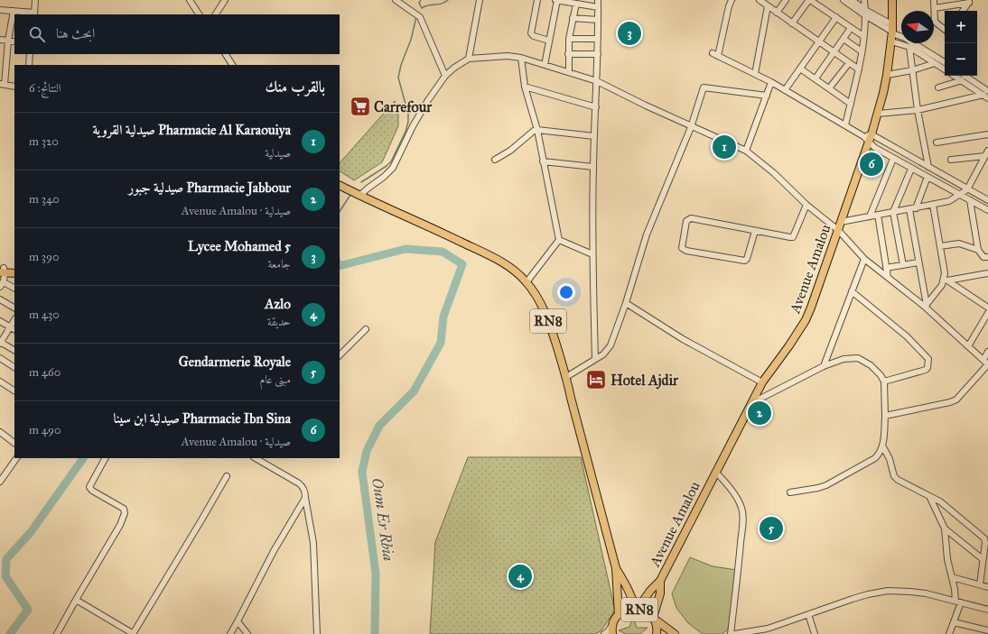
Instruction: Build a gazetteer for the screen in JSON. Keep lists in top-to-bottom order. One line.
{"streets":{"main road":["Avenue Amalou","RN8"]},"water":["Oum Er Rbia"],"places":{"supermarket":["Carrefour"],"hotel":["Hotel Ajdir"]},"north":"left","page":{"map_buttons":["+","−"],"search":"ابحث هنا","pins":["3","1","6","2","5","4"],"heading":["بالقرب منك","النتائج: 6"],"list":[{"mark":"1","name":"Pharmacie Al Karaouiya صيدلية القروية","note":"صيدلية","value":"320 m"},{"mark":"2","name":"Pharmacie Jabbour صيدلية جبور","note":"صيدلية · Avenue Amalou","value":"340 m"},{"mark":"3","name":"Lycee Mohamed 5","note":"جامعة","value":"390 m"},{"mark":"4","name":"Azlo","note":"حديقة","value":"430 m"},{"mark":"5","name":"Gendarmerie Royale","note":"مبنى عام","value":"460 m"},{"mark":"6","name":"Pharmacie Ibn Sina صيدلية ابن سينا","note":"صيدلية · Avenue Amalou","value":"490 m"}]}}
